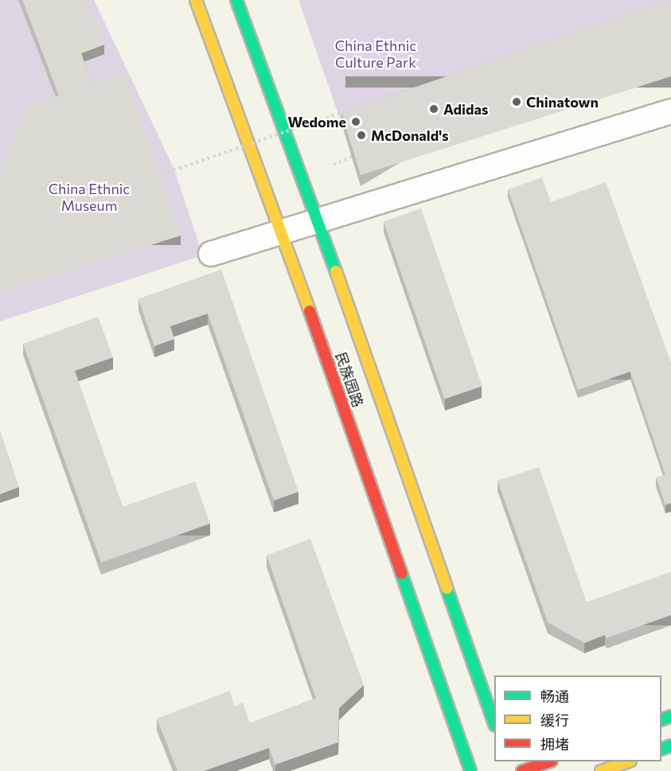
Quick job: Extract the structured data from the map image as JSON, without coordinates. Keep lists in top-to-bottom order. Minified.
{"streets":{"main road":["民族园路"]},"parks":["China Ethnic Culture Park","China Ethnic Museum"],"places":["Chinatown","Adidas","Wedome","McDonald's"],"legend":["畅通","缓行","拥堵"]}
